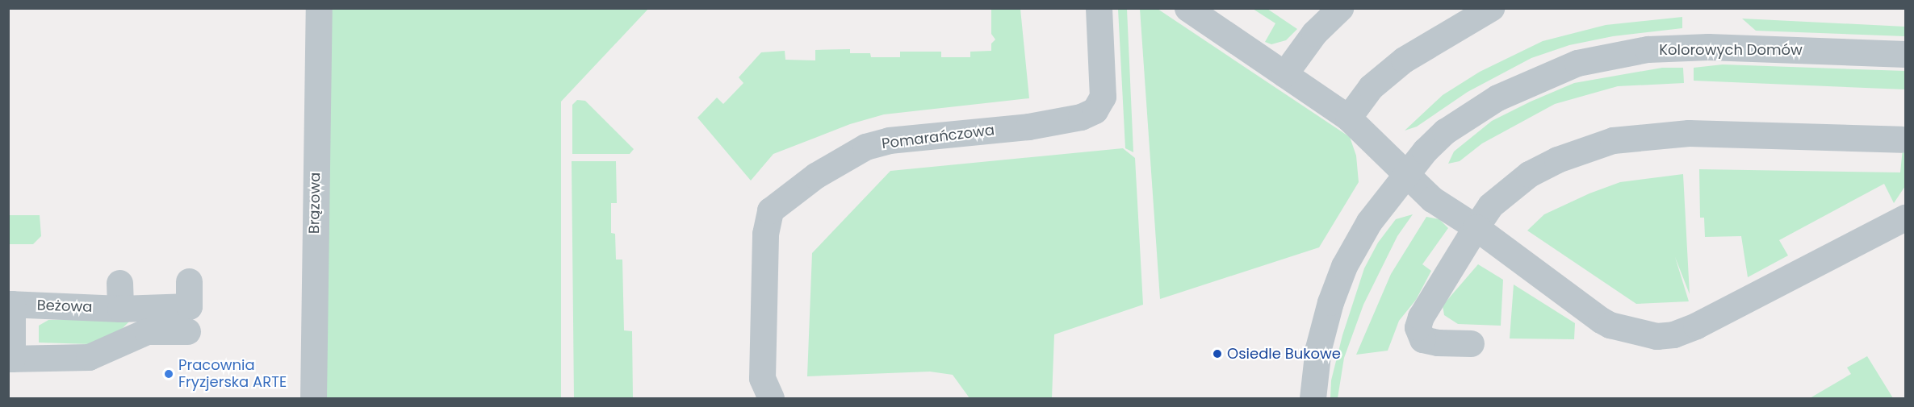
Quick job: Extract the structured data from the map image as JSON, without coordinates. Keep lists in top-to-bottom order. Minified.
{"streets":{"street":["Kolorowych Domów","Pomarańczowa","Brązowa","Beżowa"]},"places":["Osiedle Bukowe","Pracownia Fryzjerska ARTE"]}
